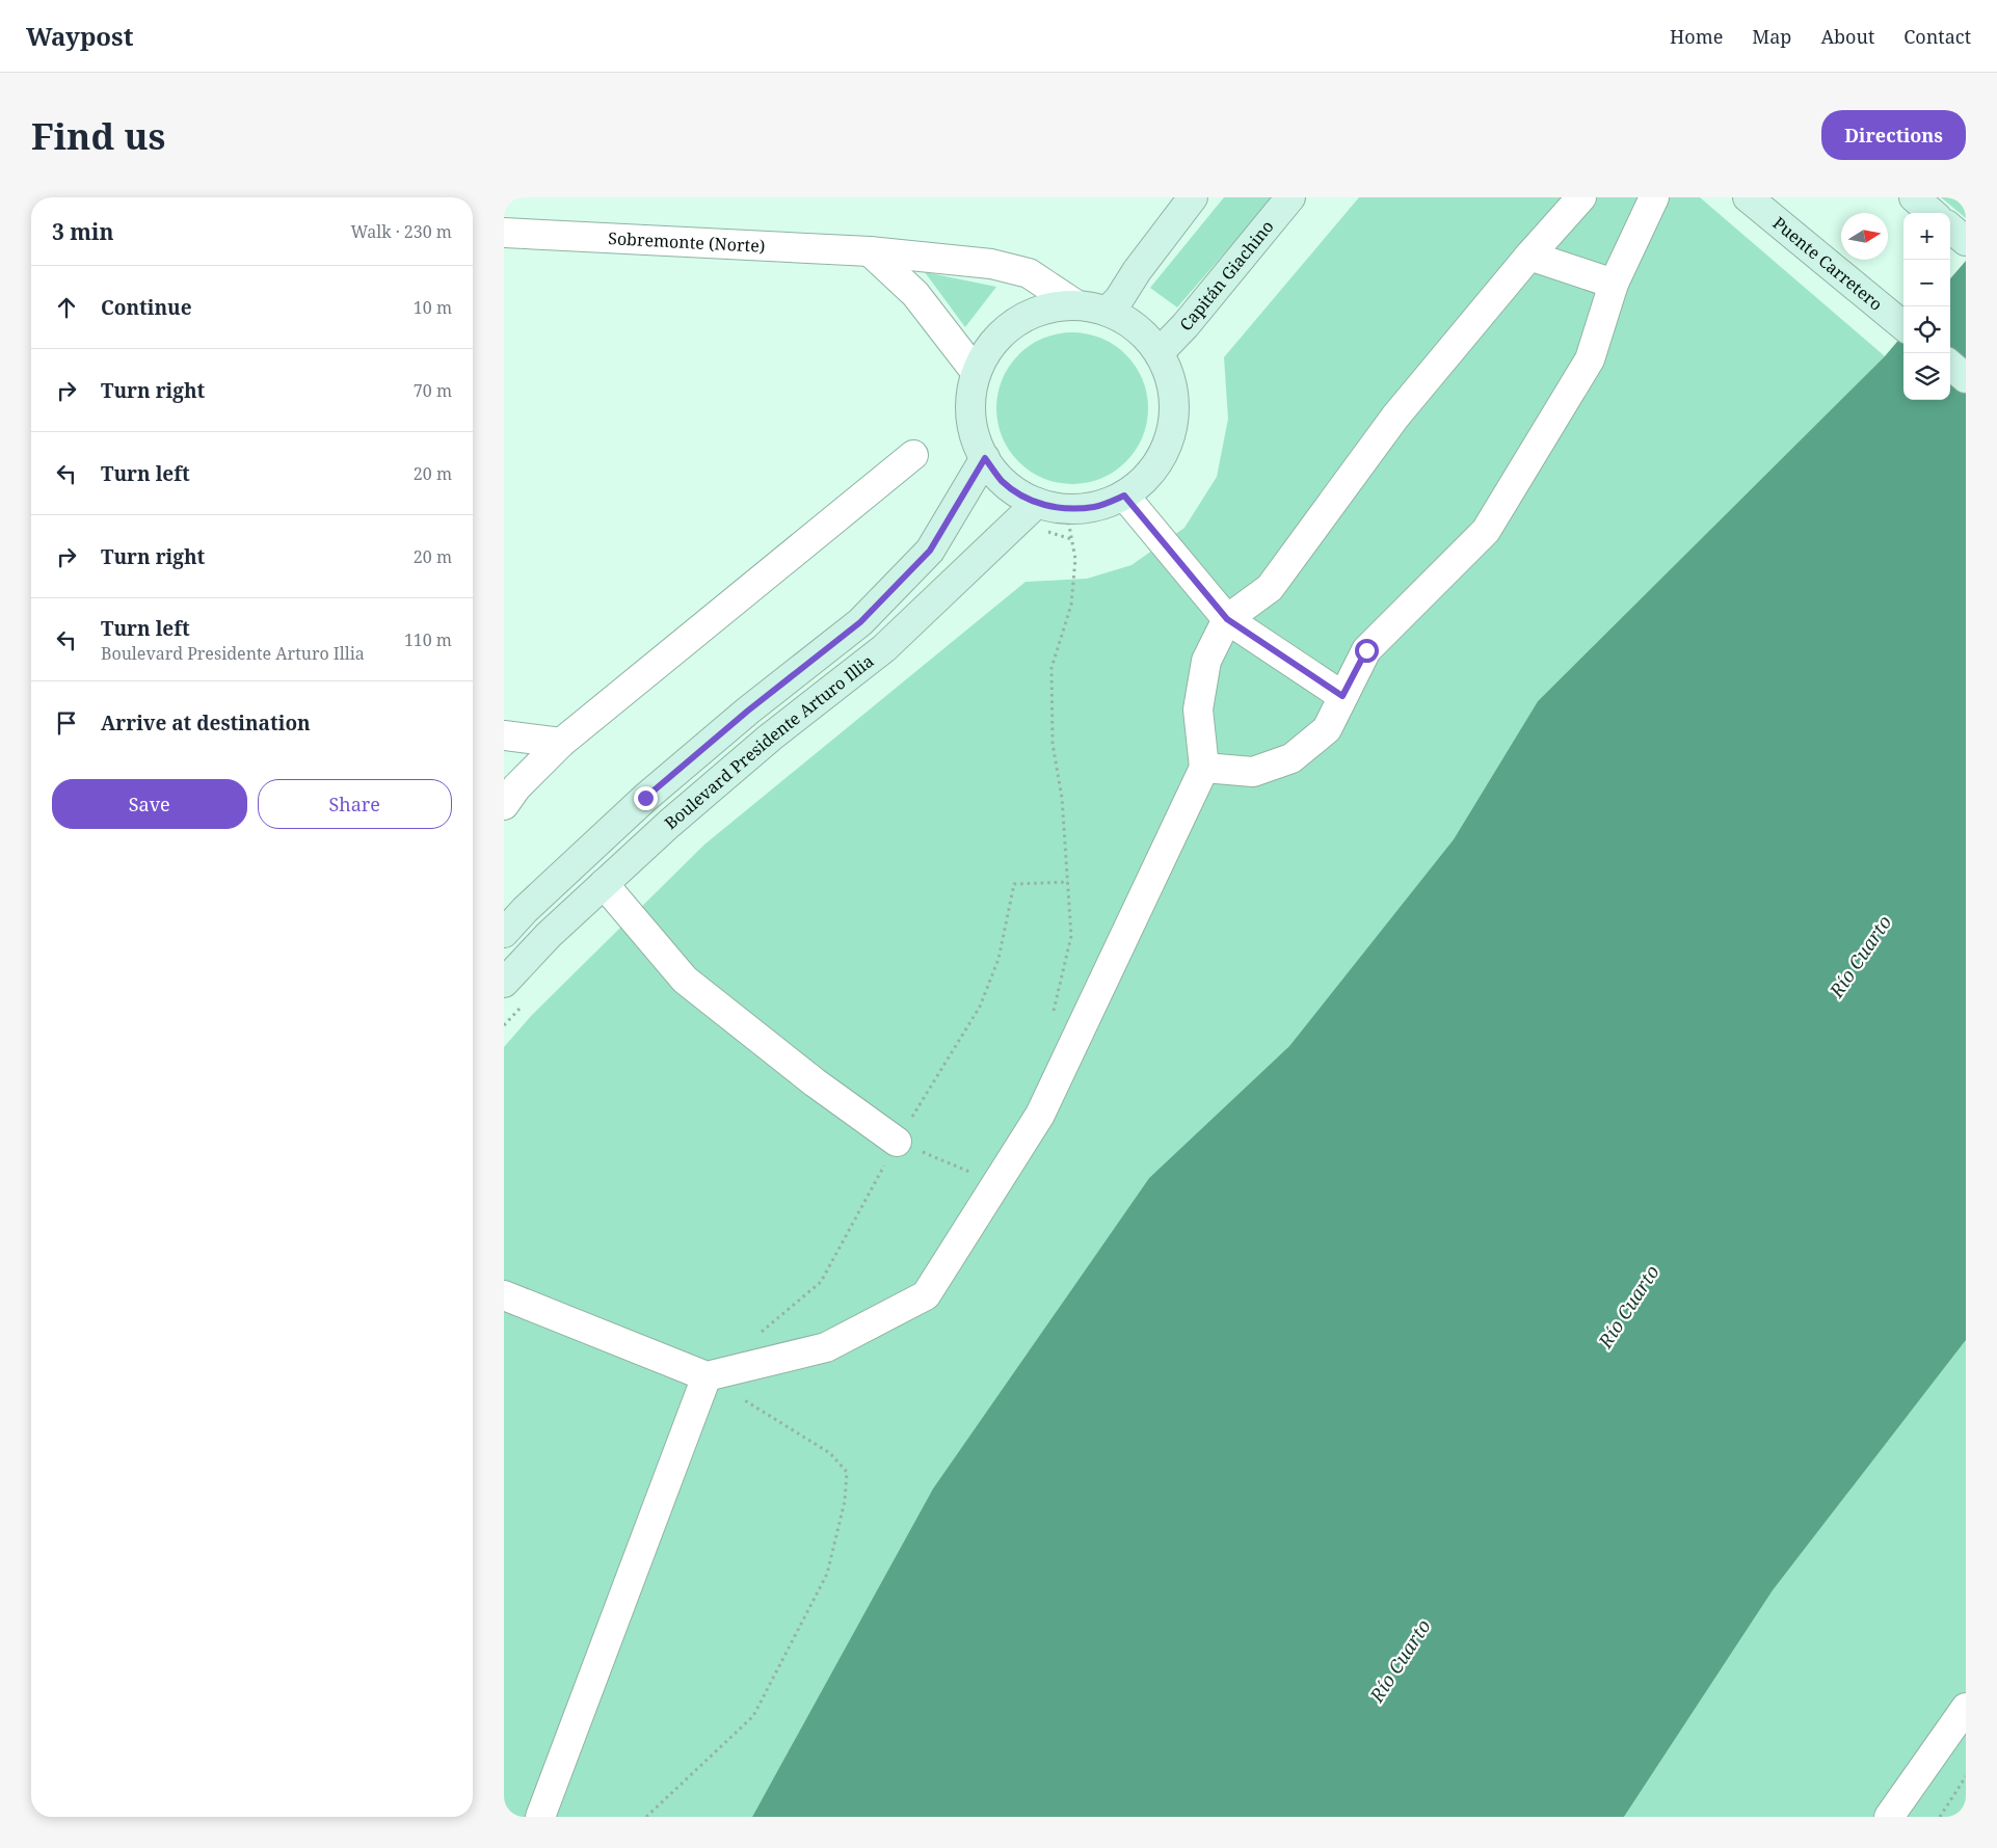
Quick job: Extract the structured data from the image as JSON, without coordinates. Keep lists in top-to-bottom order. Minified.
{"streets":{"main road":["Puente Carretero","Capitán Giachino","Boulevard Presidente Arturo Illia"],"street":["Sobremonte (Norte)"]},"water":["Río Cuarto"],"north":"right","page":{"header":"Waypost","nav":["Home","Map","About","Contact"],"buttons":["Directions",["Save","Share"]],"title":"Find us","heading":["3 min","Walk · 230 m"],"map_buttons":["+","−"],"list":[["Continue","10 m"],["Turn right","70 m"],["Turn left","20 m"],["Turn right","20 m"],["Turn left","Boulevard Presidente Arturo Illia","110 m"],"Arrive at destination"]}}
